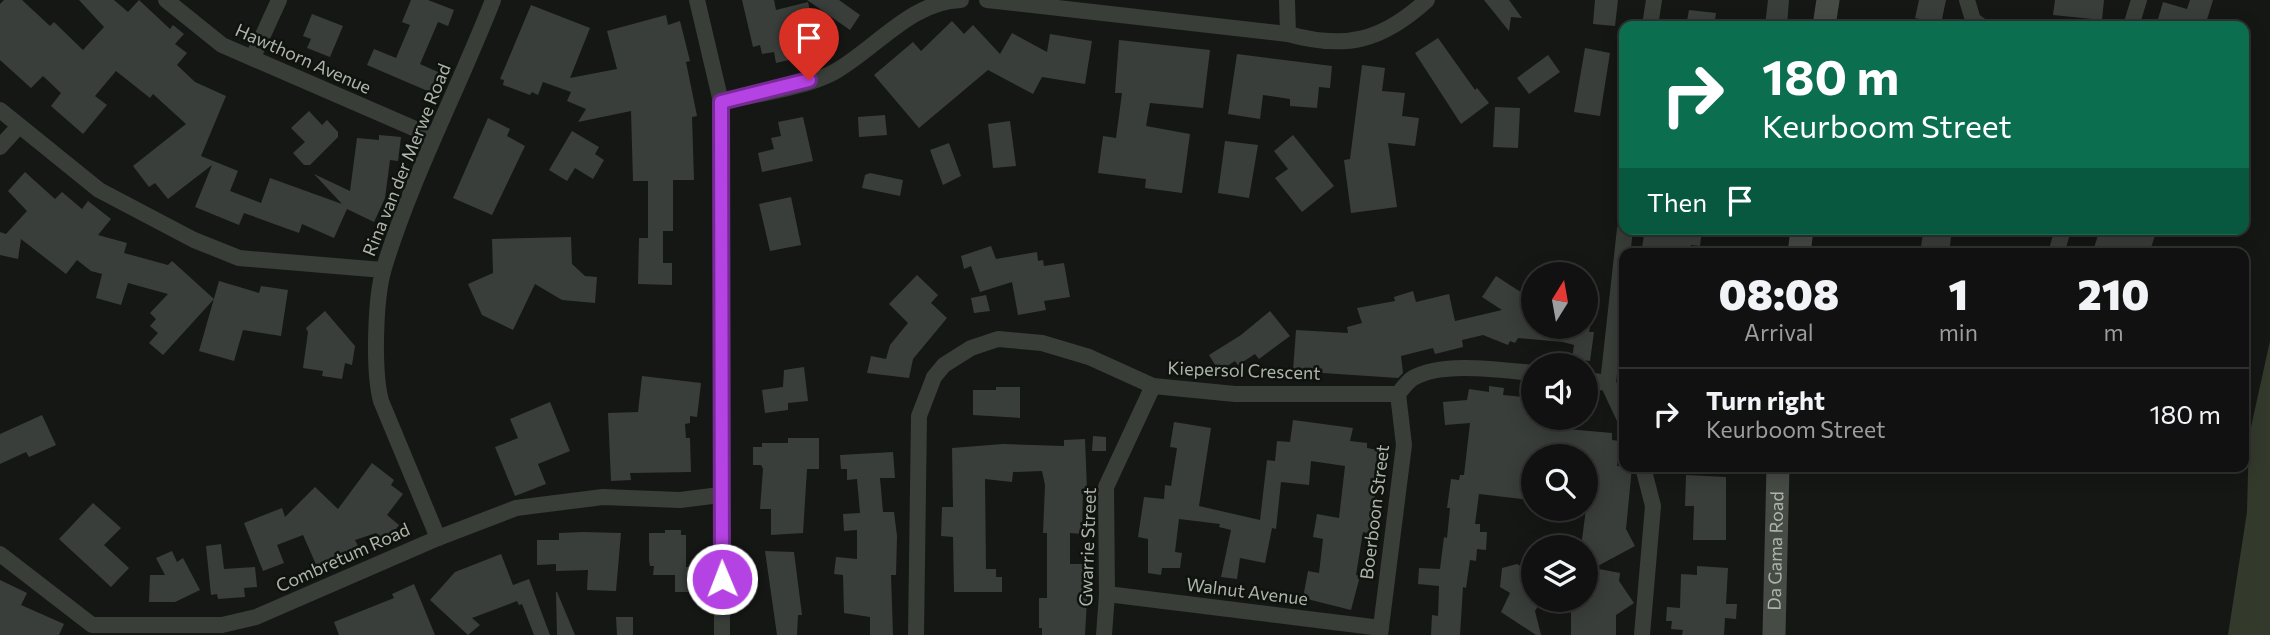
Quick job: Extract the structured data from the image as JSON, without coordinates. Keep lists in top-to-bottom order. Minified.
{"streets":{"street":["Hawthorn Avenue","Rina van der Merwe Road","Kiepersol Crescent","Boerboon Street","Gwarrie Street","Da Gama Road","Combretum Road","Walnut Avenue"]},"crossings":[["Hawthorn Avenue","Rina van der Merwe Road"],["Rina van der Merwe Road","Combretum Road"],["Kiepersol Crescent","Boerboon Street"],["Kiepersol Crescent","Gwarrie Street"],["Boerboon Street","Walnut Avenue"],["Gwarrie Street","Walnut Avenue"]],"north":"top","page":{"turn":["180 m","Keurboom Street"],"then":"Then","eta":["08:08","Arrival","1","min","210","m"],"list":[{"name":"Turn right","note":"Keurboom Street","value":"180 m"}]}}
